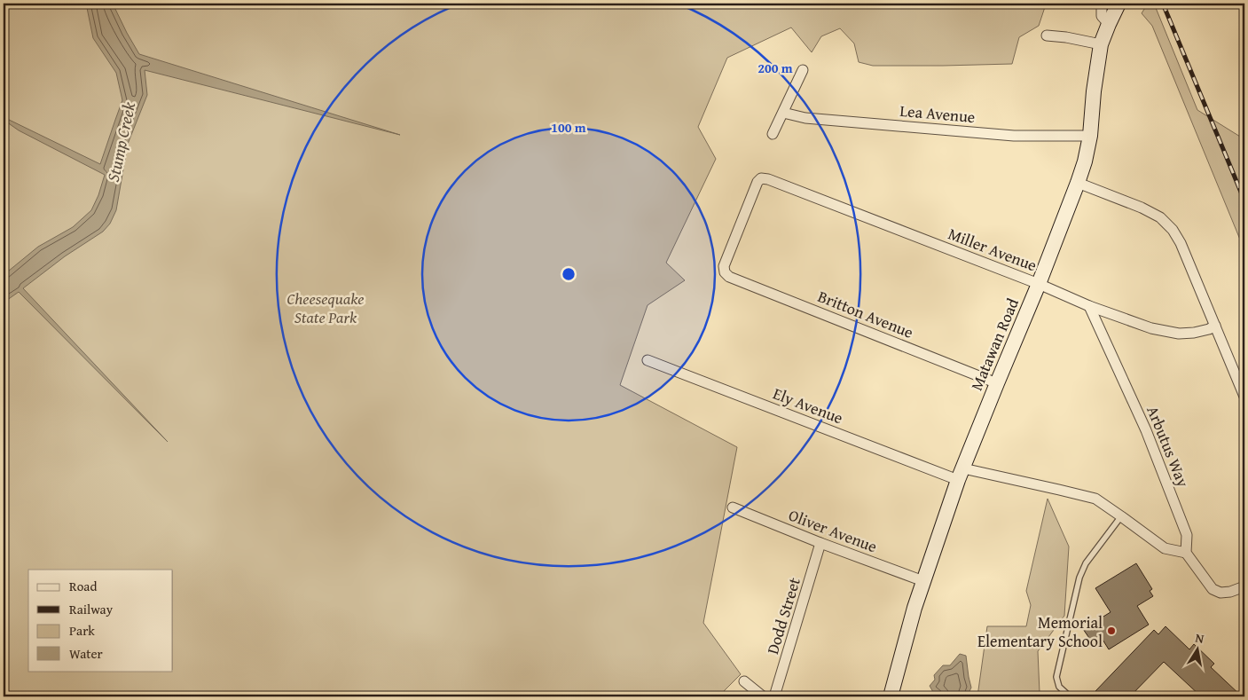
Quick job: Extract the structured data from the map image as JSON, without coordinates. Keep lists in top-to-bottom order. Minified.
{"streets":{"main road":["Matawan Road"],"street":["Lea Avenue","Miller Avenue","Britton Avenue","Ely Avenue","Arbutus Way","Oliver Avenue","Dodd Street"]},"crossings":[["Lea Avenue","Matawan Road"],["Miller Avenue","Britton Avenue"],["Miller Avenue","Matawan Road"],["Miller Avenue","Arbutus Way"],["Britton Avenue","Matawan Road"],["Matawan Road","Ely Avenue"],["Matawan Road","Oliver Avenue"],["Ely Avenue","Arbutus Way"],["Oliver Avenue","Dodd Street"]],"water":["Stump Creek"],"parks":["Cheesequake State Park"],"places":["Memorial Elementary School"],"legend":["Road","Railway","Park","Water"],"north":"top","rings":["200 m","100 m"]}
